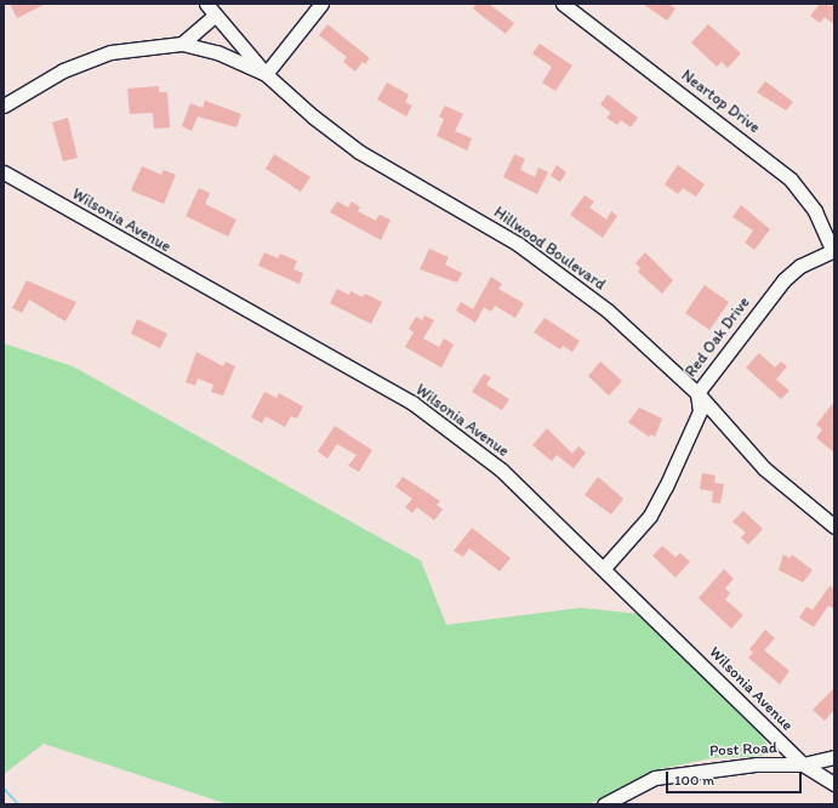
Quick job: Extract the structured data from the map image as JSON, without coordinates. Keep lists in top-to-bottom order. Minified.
{"streets":{"street":["Neartop Drive","Wilsonia Avenue","Hillwood Boulevard","Red Oak Drive","Post Road"]},"crossings":[["Neartop Drive","Red Oak Drive"],["Wilsonia Avenue","Red Oak Drive"],["Wilsonia Avenue","Post Road"],["Hillwood Boulevard","Red Oak Drive"]],"scale_bar":"100 m"}
